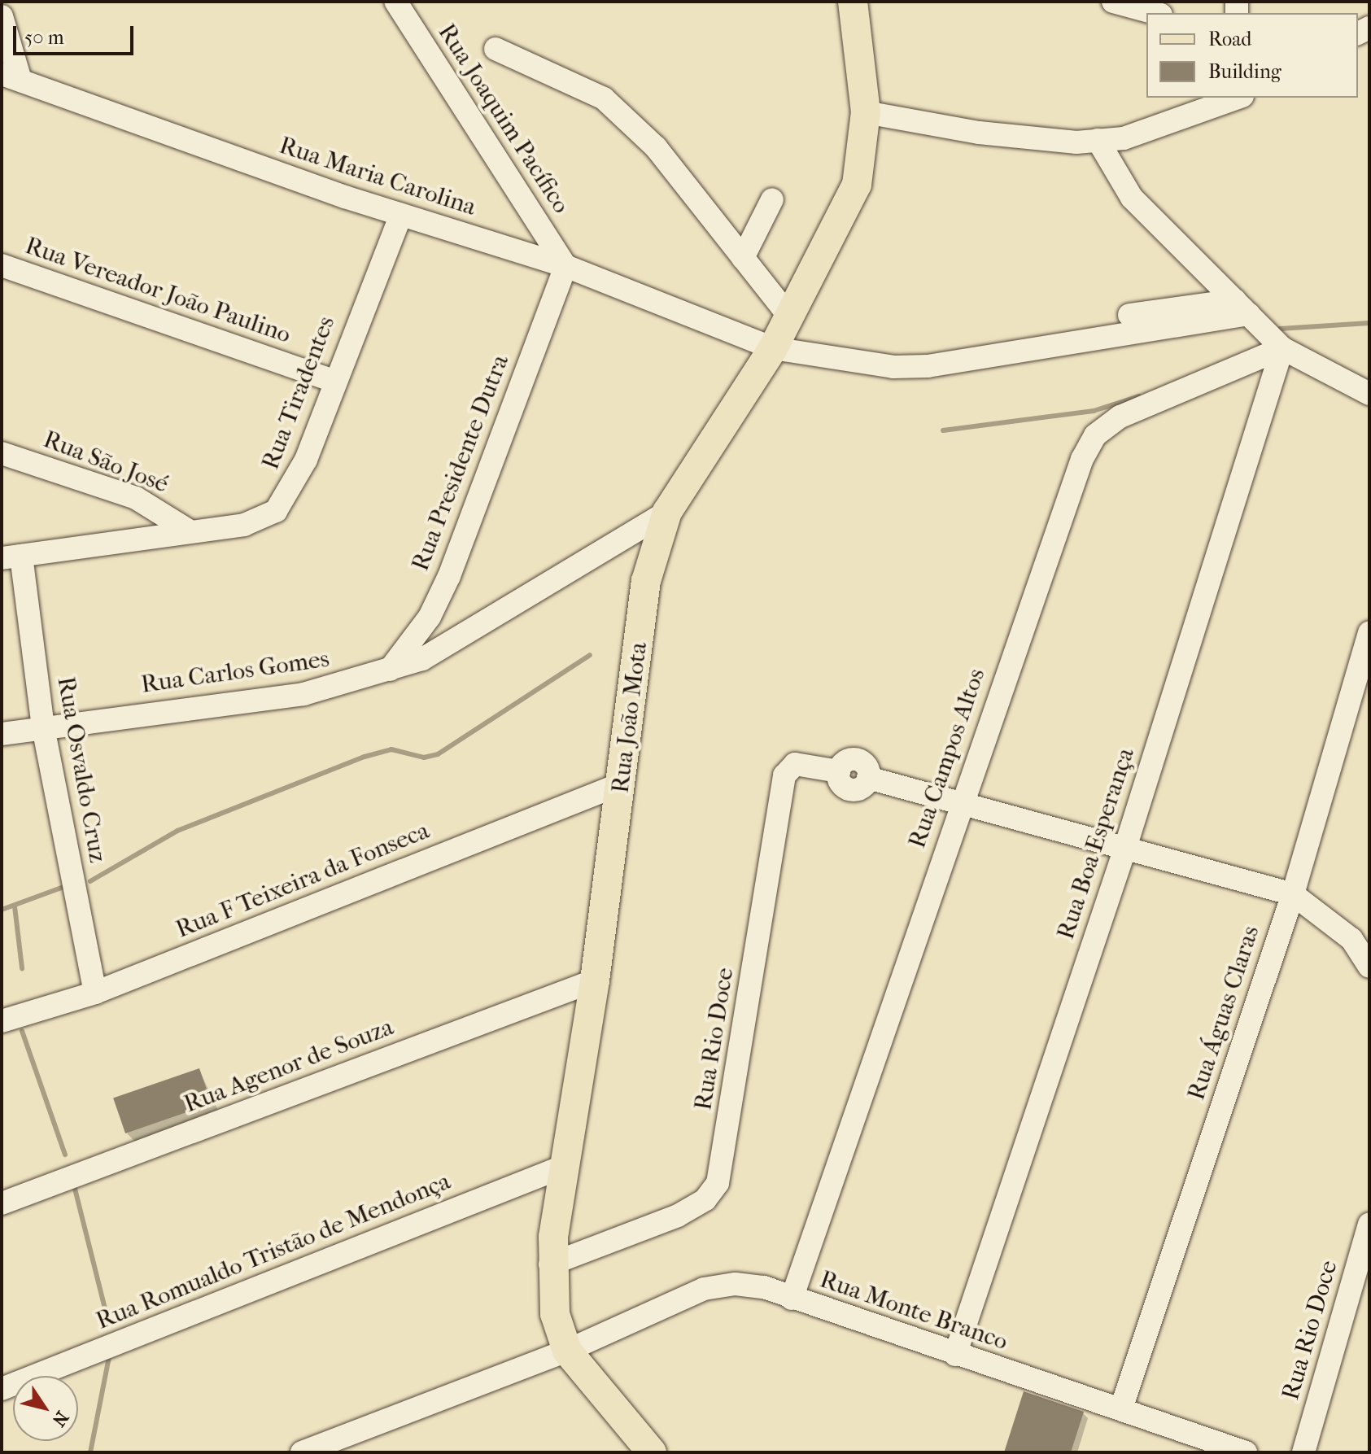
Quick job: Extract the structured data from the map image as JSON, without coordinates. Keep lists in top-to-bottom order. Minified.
{"streets":{"main road":["Rua João Mota"],"street":["Rua Joaquim Pacífico","Rua Maria Carolina","Rua Vereador João Paulino","Rua Tiradentes","Rua São José","Rua Presidente Dutra","Rua Carlos Gomes","Rua Campos Altos","Rua Osvaldo Cruz","Rua Boa Esperança","Rua F Teixeira da Fonseca","Rua Águas Claras","Rua Rio Doce","Rua Agenor de Souza","Rua Romualdo Tristão de Mendonça","Rua Monte Branco"]},"crossings":[["Rua Joaquim Pacífico","Rua Maria Carolina"],["Rua Joaquim Pacífico","Rua Presidente Dutra"],["Rua Maria Carolina","Rua Tiradentes"],["Rua Maria Carolina","Rua Presidente Dutra"],["Rua Maria Carolina","Rua João Mota"],["Rua Vereador João Paulino","Rua Tiradentes"],["Rua Tiradentes","Rua São José"],["Rua Tiradentes","Rua Osvaldo Cruz"],["Rua Presidente Dutra","Rua Carlos Gomes"],["Rua Carlos Gomes","Rua João Mota"],["Rua Carlos Gomes","Rua Osvaldo Cruz"],["Rua João Mota","Rua F Teixeira da Fonseca"],["Rua João Mota","Rua Rio Doce"],["Rua João Mota","Rua Agenor de Souza"],["Rua João Mota","Rua Romualdo Tristão de Mendonça"],["Rua João Mota","Rua Monte Branco"],["Rua Campos Altos","Rua Boa Esperança"],["Rua Campos Altos","Rua Rio Doce"],["Rua Campos Altos","Rua Monte Branco"],["Rua Osvaldo Cruz","Rua F Teixeira da Fonseca"],["Rua Boa Esperança","Rua Monte Branco"],["Rua Águas Claras","Rua Monte Branco"]],"legend":["Road","Building"],"scale_bar":"50 m","north":"bottom right"}
